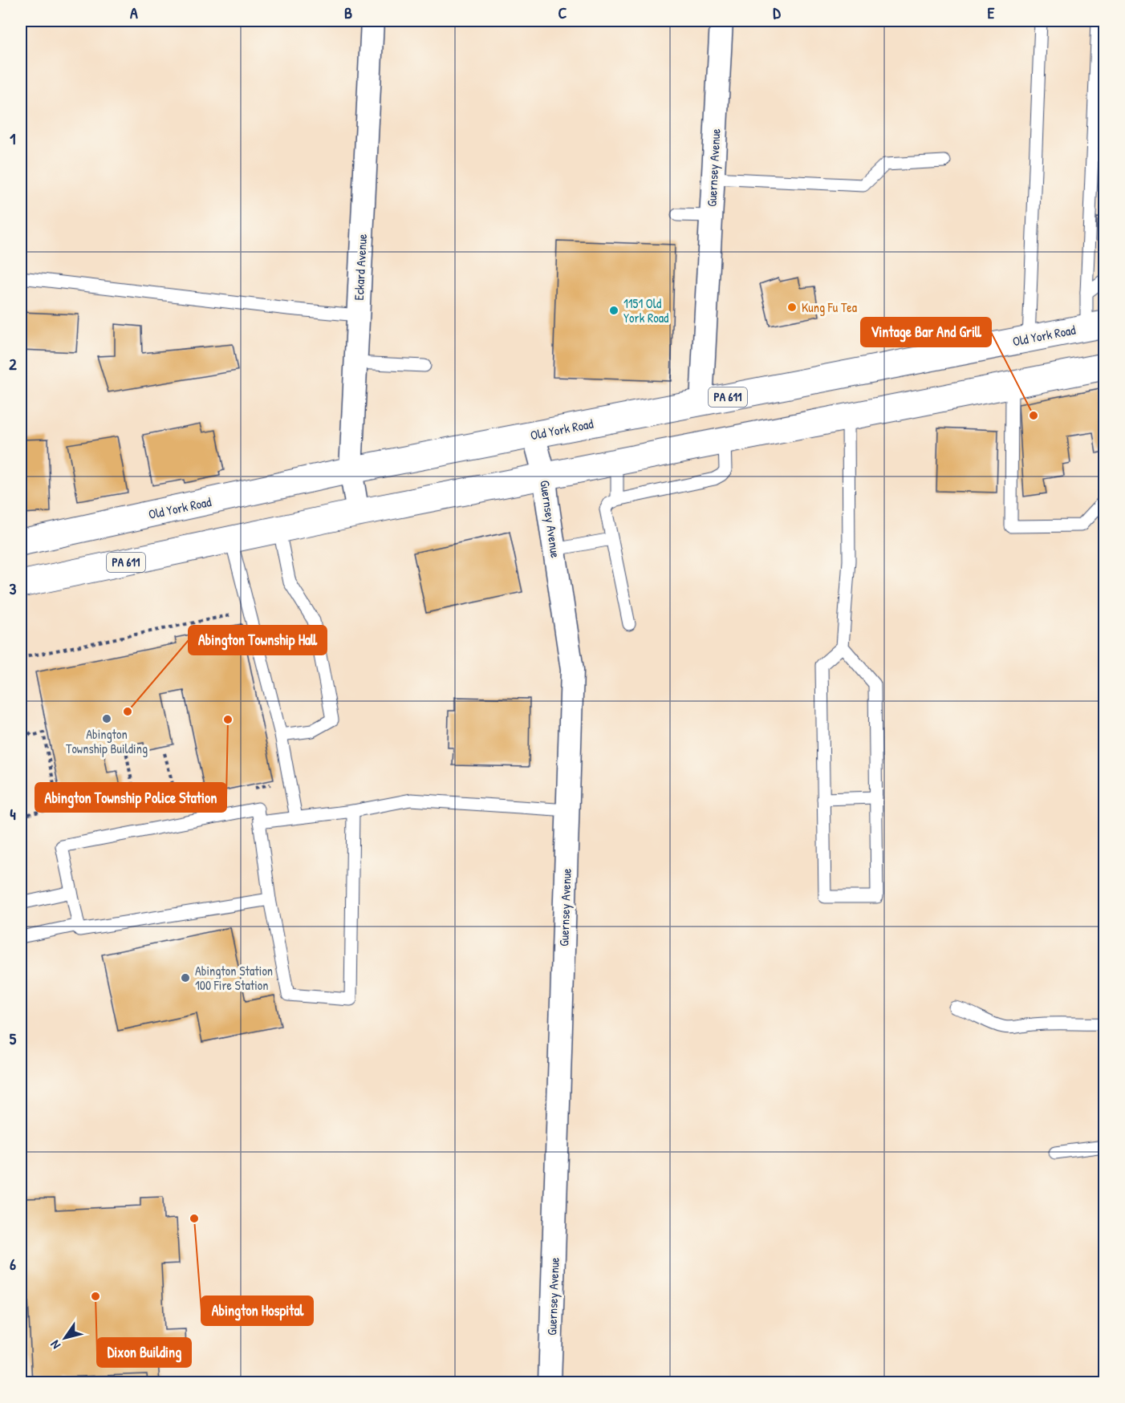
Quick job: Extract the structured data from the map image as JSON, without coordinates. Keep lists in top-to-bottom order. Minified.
{"streets":{"highway":["Old York Road","PA 611"],"street":["Guernsey Avenue","Eckard Avenue"]},"crossings":[["Guernsey Avenue","Old York Road"],["Guernsey Avenue","PA 611"],["Eckard Avenue","Old York Road"],["Eckard Avenue","PA 611"]],"places":["Kung Fu Tea","1151 Old York Road","Vintage Bar And Grill","Abington Township Hall","Abington Township Building","Abington Township Police Station","Abington Station 100 Fire Station","Abington Hospital","Dixon Building"],"north":"bottom left","grid":{"columns":["A","B","C","D","E"],"rows":["1","2","3","4","5","6"]}}
